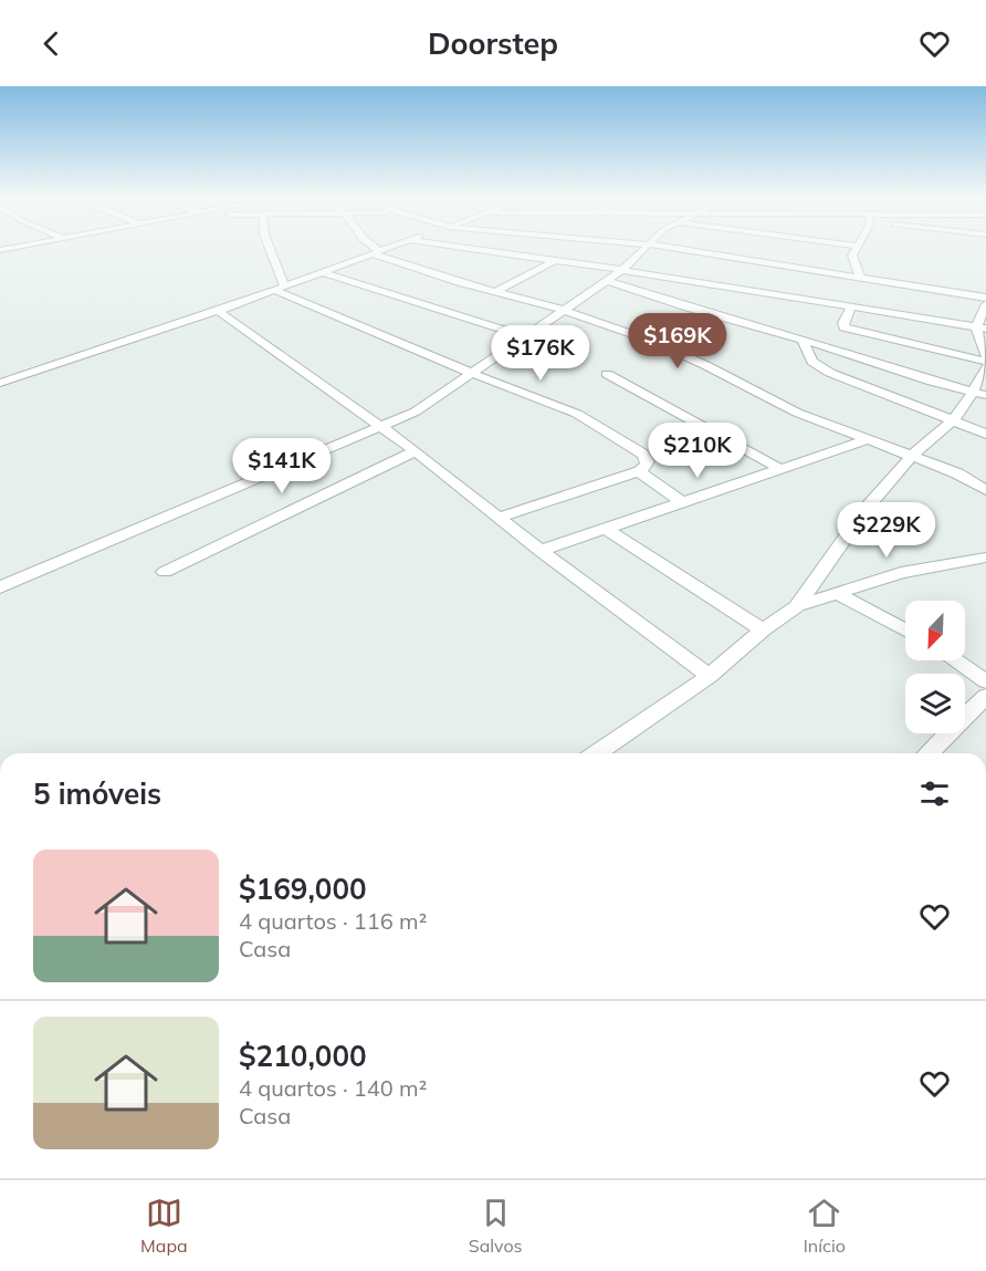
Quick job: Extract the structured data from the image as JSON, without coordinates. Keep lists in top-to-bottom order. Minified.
{"north":"bottom left","page":{"header":"Doorstep","price":["$169K","$176K","$210K","$141K","$229K"],"heading":"5 imóveis","list":[{"name":"$169,000","note":"4 quartos · 116 m² · Casa"},{"name":"$210,000","note":"4 quartos · 140 m² · Casa"}],"tabs":["Mapa","Salvos","Início"]}}
